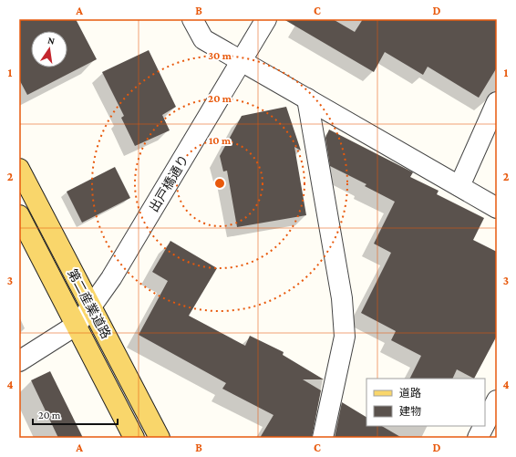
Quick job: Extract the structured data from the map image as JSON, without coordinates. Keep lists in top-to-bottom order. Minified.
{"streets":{"main road":["第二産業道路"],"street":["出戸橋通り"]},"crossings":[["出戸橋通り","第二産業道路"]],"legend":["道路","建物"],"scale_bar":"20 m","north":"top","grid":{"columns":["A","B","C","D"],"rows":["1","2","3","4"]},"rings":["30 m","20 m","10 m"]}
